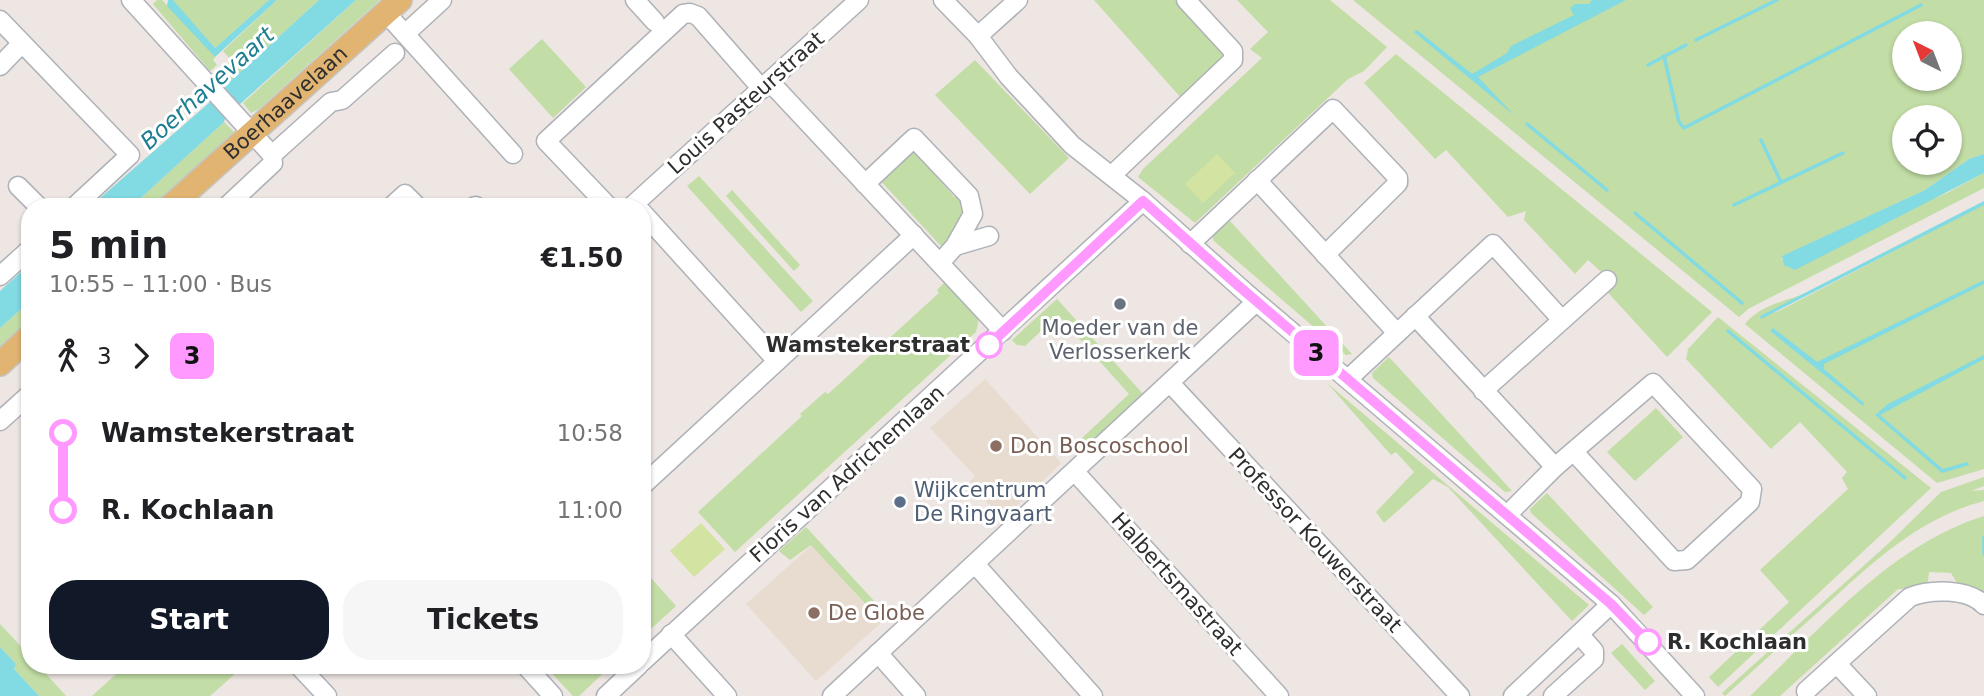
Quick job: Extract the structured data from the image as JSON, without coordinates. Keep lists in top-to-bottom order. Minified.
{"streets":{"main road":["Boerhaavelaan"],"street":["Louis Pasteurstraat","Floris van Adrichemlaan","Professor Kouwerstraat","Halbertsmastraat"]},"water":["Boerhavevaart"],"places":["Moeder van de Verlosserkerk","Wamstekerstraat","Don Boscoschool","Wijkcentrum De Ringvaart","De Globe","R. Kochlaan"],"lines":["bus line 3"],"north":"top left","page":{"on_map":"3","heading":["5 min","10:55 – 11:00 · Bus","€1.50"],"legs":["3","3"],"list":[{"name":"Wamstekerstraat","value":"10:58"},{"name":"R. Kochlaan","value":"11:00"}],"buttons":["Start","Tickets"]}}
